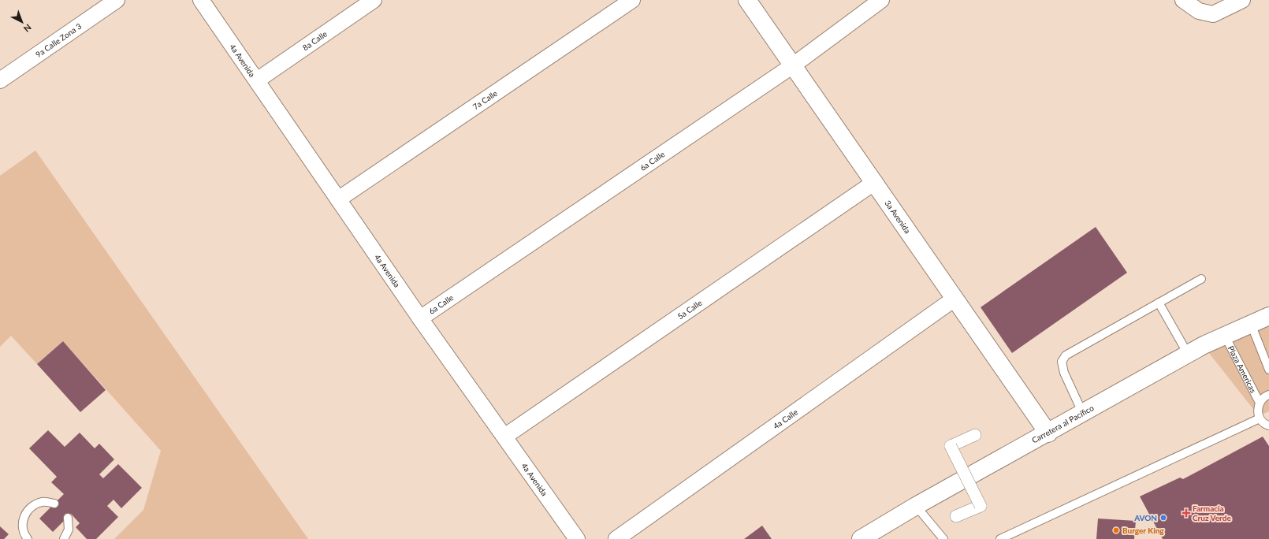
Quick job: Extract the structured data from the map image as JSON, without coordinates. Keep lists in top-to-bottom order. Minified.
{"streets":{"main road":["3a Avenida","Carretera al Pacífico"],"street":["9a Calle Zona 3","8a Calle","4a Avenida","7a Calle","6a Calle","5a Calle","4a Calle"],"lane":["Plaza Americas"]},"crossings":[["8a Calle","4a Avenida"],["4a Avenida","7a Calle"],["4a Avenida","6a Calle"],["4a Avenida","5a Calle"],["6a Calle","3a Avenida"],["3a Avenida","5a Calle"],["3a Avenida","4a Calle"],["3a Avenida","Carretera al Pacífico"],["Plaza Americas","Carretera al Pacífico"]],"places":{"health":["Farmacia Cruz Verde"],"other":["AVON","Burger King"]},"north":"bottom right"}
